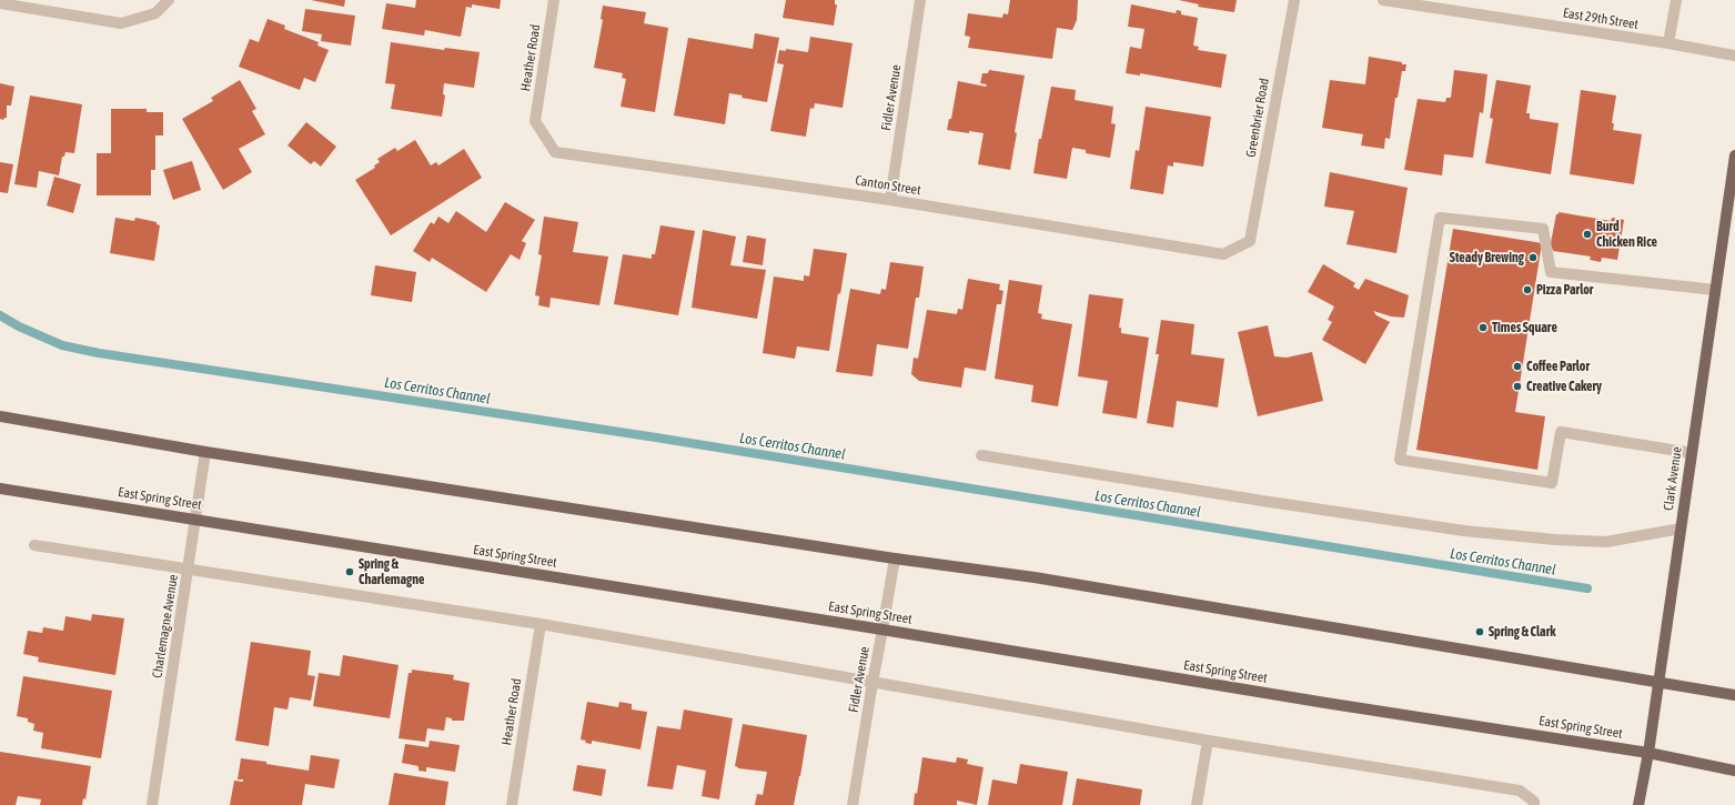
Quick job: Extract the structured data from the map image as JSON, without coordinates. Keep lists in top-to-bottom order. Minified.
{"streets":{"main road":["Clark Avenue","East Spring Street"],"street":["East 29th Street","Heather Road","Fidler Avenue","Greenbrier Road","Canton Street","Charlemagne Avenue"]},"crossings":[["Heather Road","Canton Street"],["Fidler Avenue","Canton Street"],["Fidler Avenue","East Spring Street"],["Greenbrier Road","Canton Street"],["Clark Avenue","East Spring Street"],["East Spring Street","Charlemagne Avenue"]],"water":["Los Cerritos Channel"],"places":["Burd Chicken Rice","Steady Brewing","Pizza Parlor","Times Square","Coffee Parlor","Creative Cakery","Spring & Charlemagne","Spring & Clark"]}
